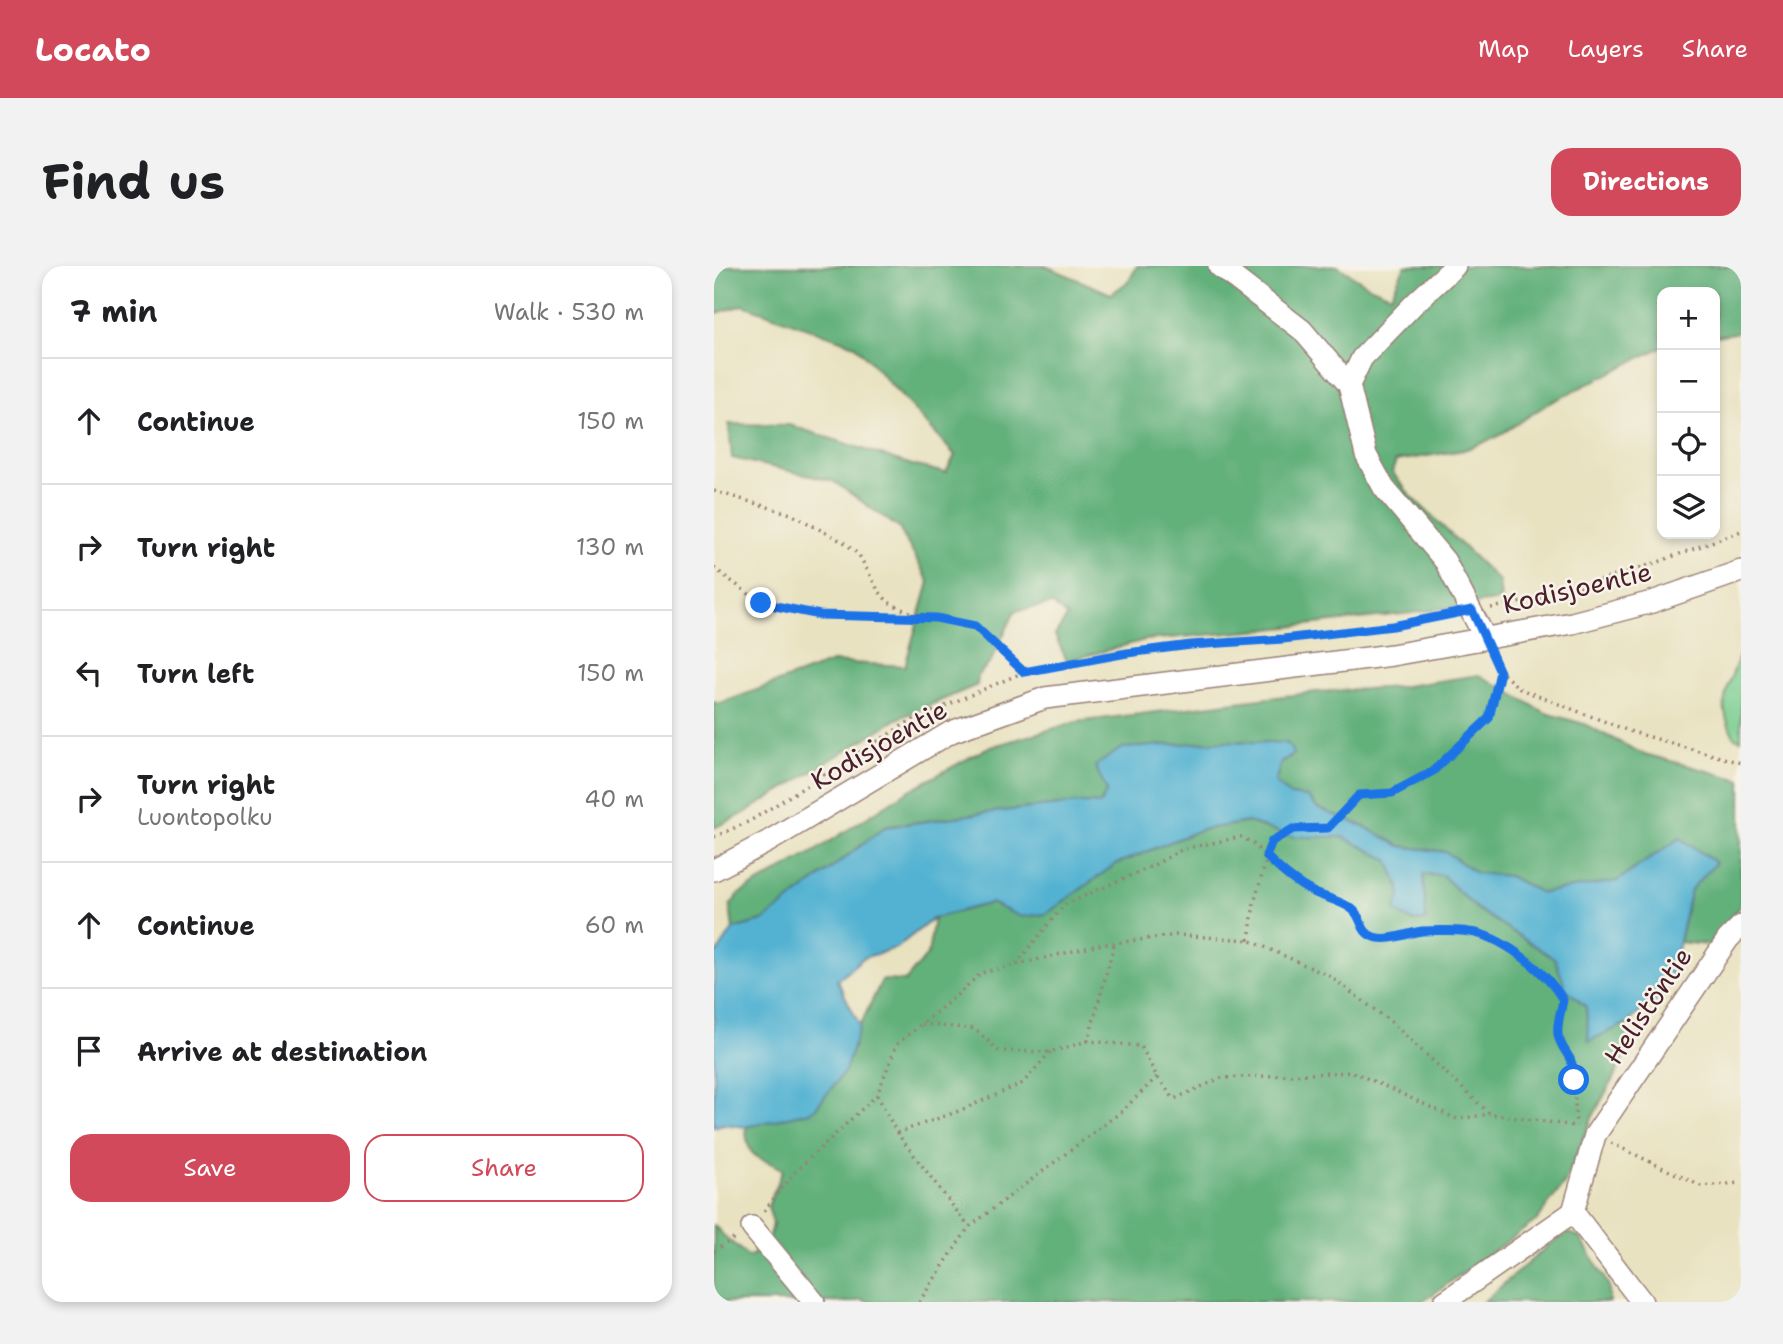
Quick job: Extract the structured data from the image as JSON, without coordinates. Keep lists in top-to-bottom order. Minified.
{"streets":{"street":["Kodisjoentie","Helistöntie"]},"page":{"header":"Locato","nav":["Map","Layers","Share"],"buttons":["Directions",["Save","Share"]],"title":"Find us","heading":["7 min","Walk · 530 m"],"map_buttons":["+","−"],"list":[["Continue","150 m"],["Turn right","130 m"],["Turn left","150 m"],["Turn right","Luontopolku","40 m"],["Continue","60 m"],"Arrive at destination"]}}
